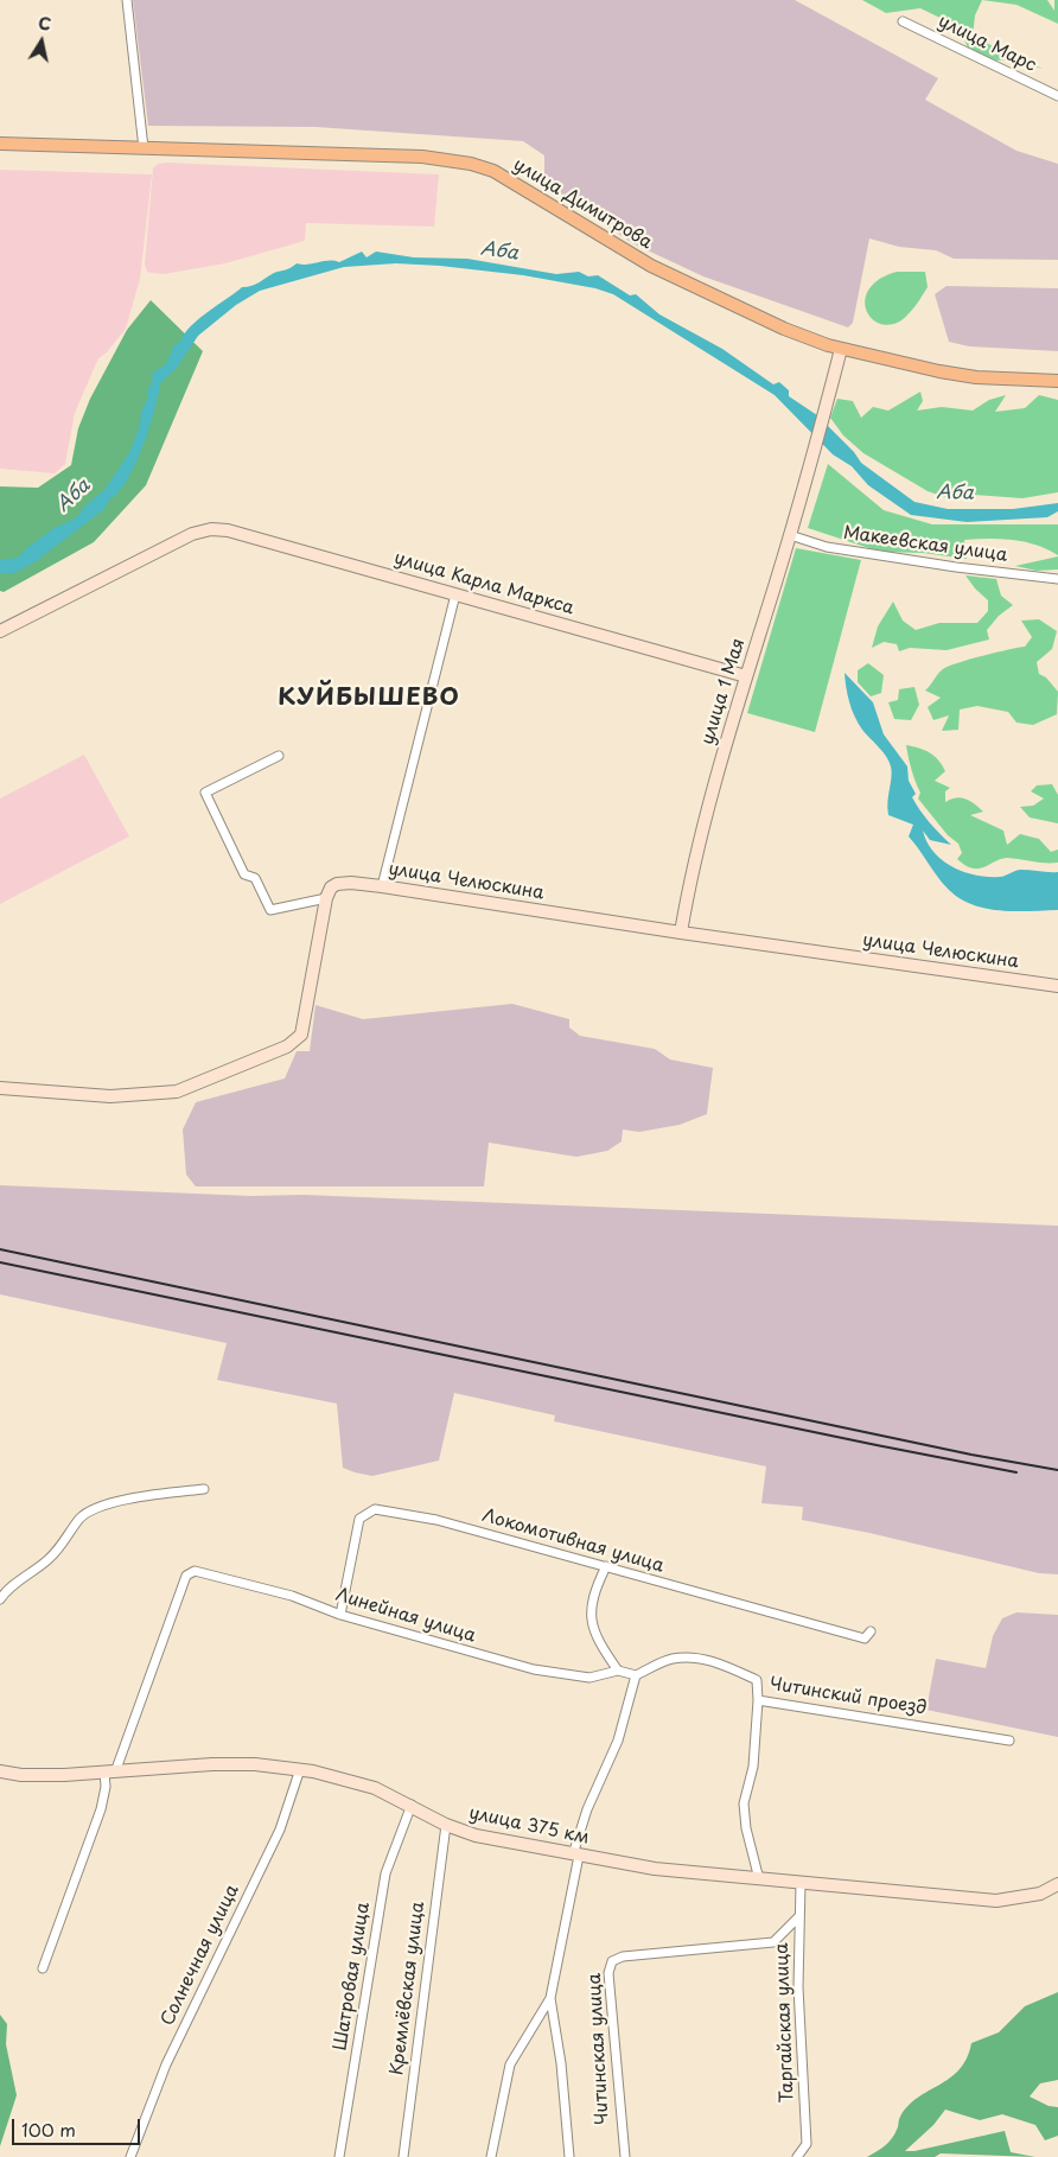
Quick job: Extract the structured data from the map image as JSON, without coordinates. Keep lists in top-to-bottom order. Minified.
{"streets":{"main road":["улица Димитрова"],"street":["улица Марс","Макеевская улица","улица Карла Маркса","улица 1 Мая","улица Челюскина","Локомотивная улица","Линейная улица","Читинский проезд","улица 375 км","Солнечная улица","Шатровая улица","Кремлёвская улица","Таргайская улица","Читинская улица"]},"crossings":[["улица Димитрова","улица 1 Мая"],["Макеевская улица","улица 1 Мая"],["улица Карла Маркса","улица 1 Мая"],["улица 1 Мая","улица Челюскина"],["Локомотивная улица","Линейная улица"],["Линейная улица","Читинский проезд"],["Линейная улица","улица 375 км"],["улица 375 км","Солнечная улица"],["улица 375 км","Шатровая улица"],["улица 375 км","Кремлёвская улица"],["улица 375 км","Таргайская улица"],["Таргайская улица","Читинская улица"]],"districts":["КУЙБЫШЕВО"],"water":["Аба"],"scale_bar":"100 m","north":"top"}
